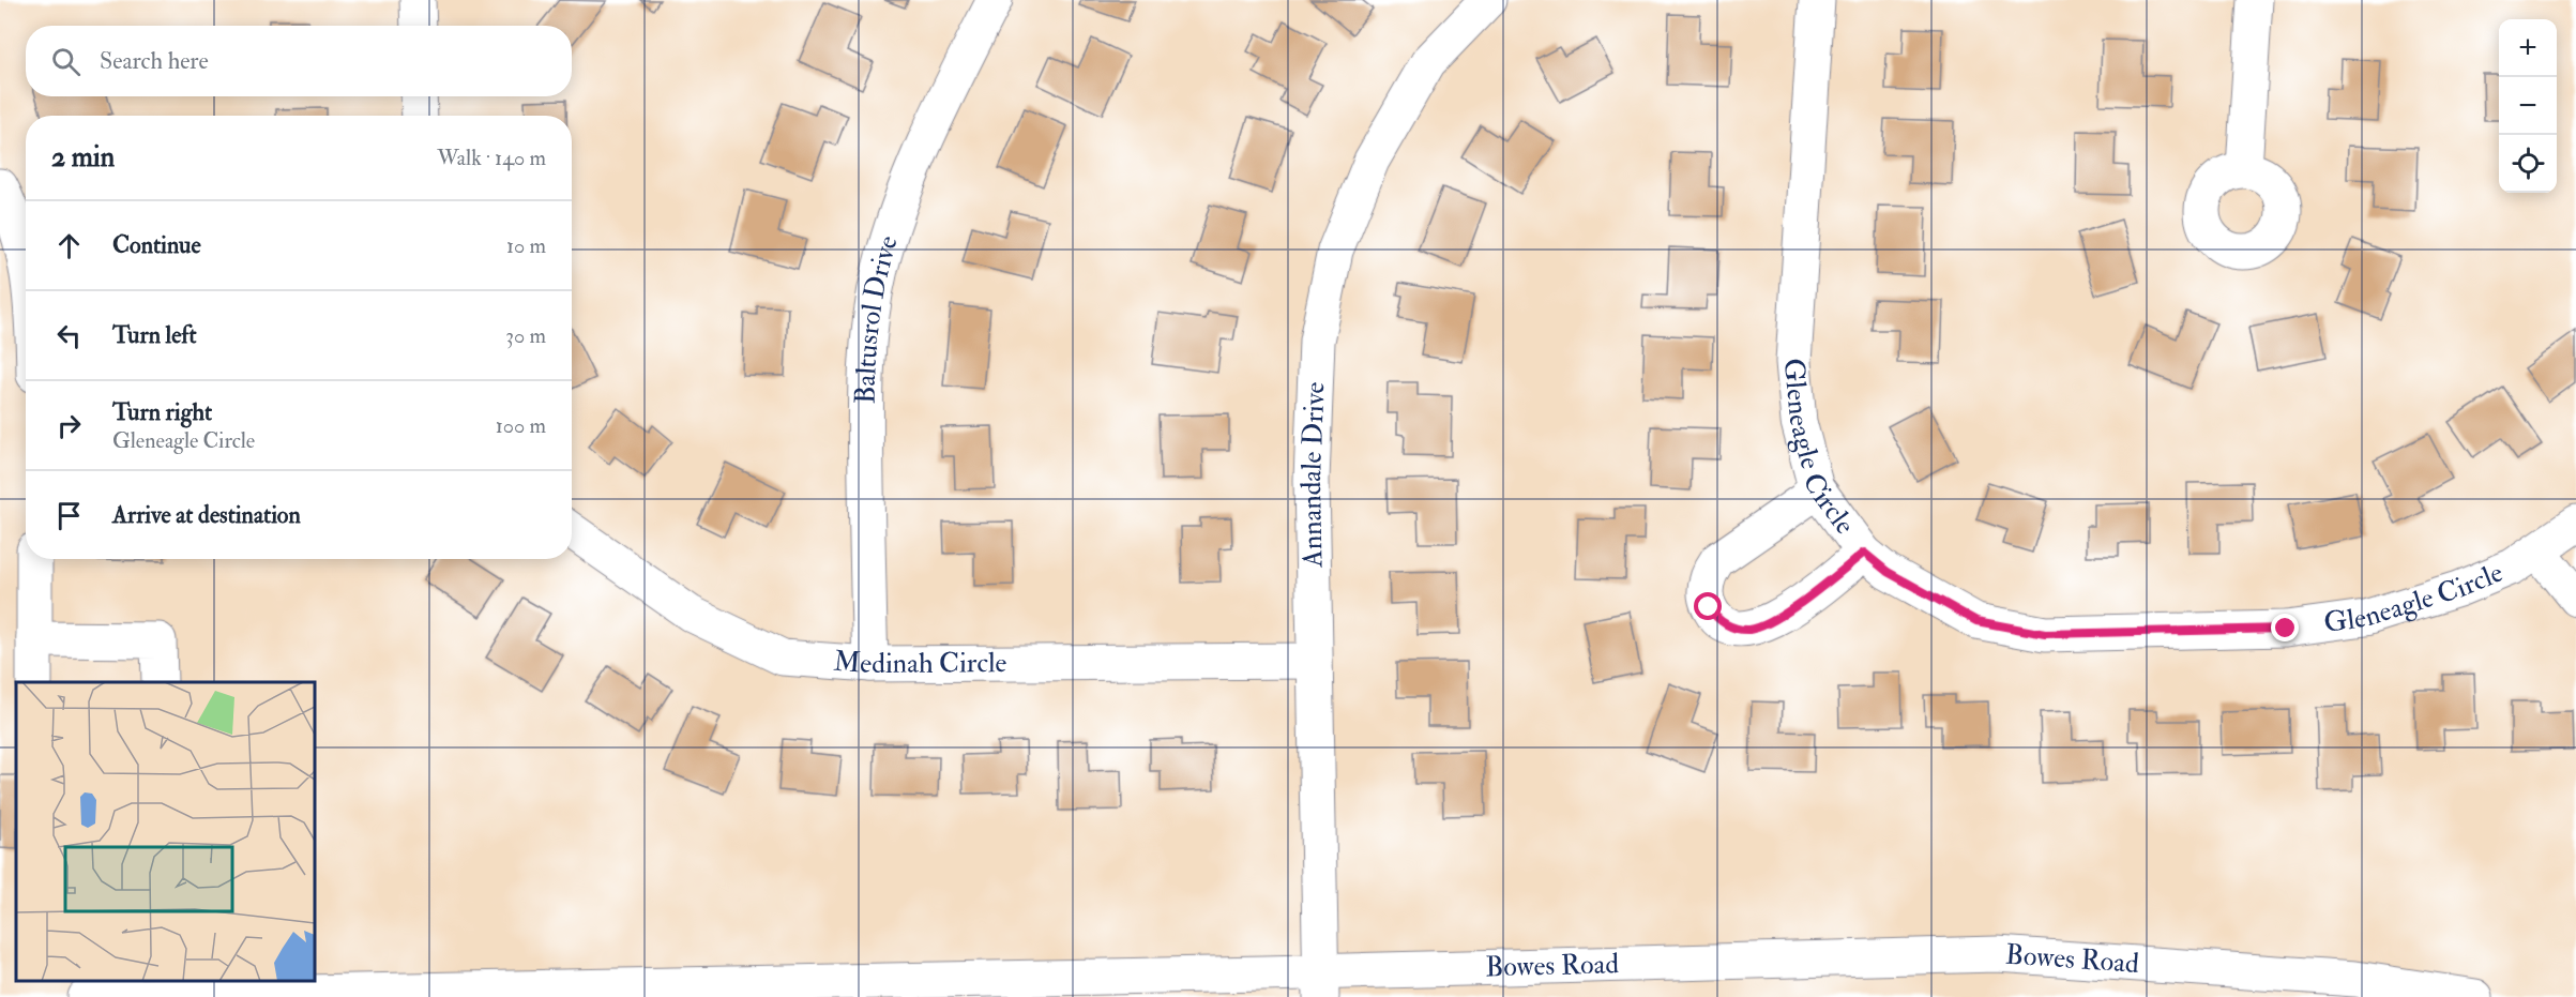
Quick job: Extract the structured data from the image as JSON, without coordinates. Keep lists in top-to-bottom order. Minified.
{"streets":{"street":["Baltusrol Drive","Gleneagle Circle","Annandale Drive","Medinah Circle","Bowes Road"]},"crossings":[["Baltusrol Drive","Medinah Circle"],["Annandale Drive","Medinah Circle"],["Annandale Drive","Bowes Road"]],"page":{"map_buttons":["+","−"],"search":"Search here","heading":["2 min","Walk · 140 m"],"list":[["Continue","10 m"],["Turn left","30 m"],["Turn right","Gleneagle Circle","100 m"],"Arrive at destination"]}}
